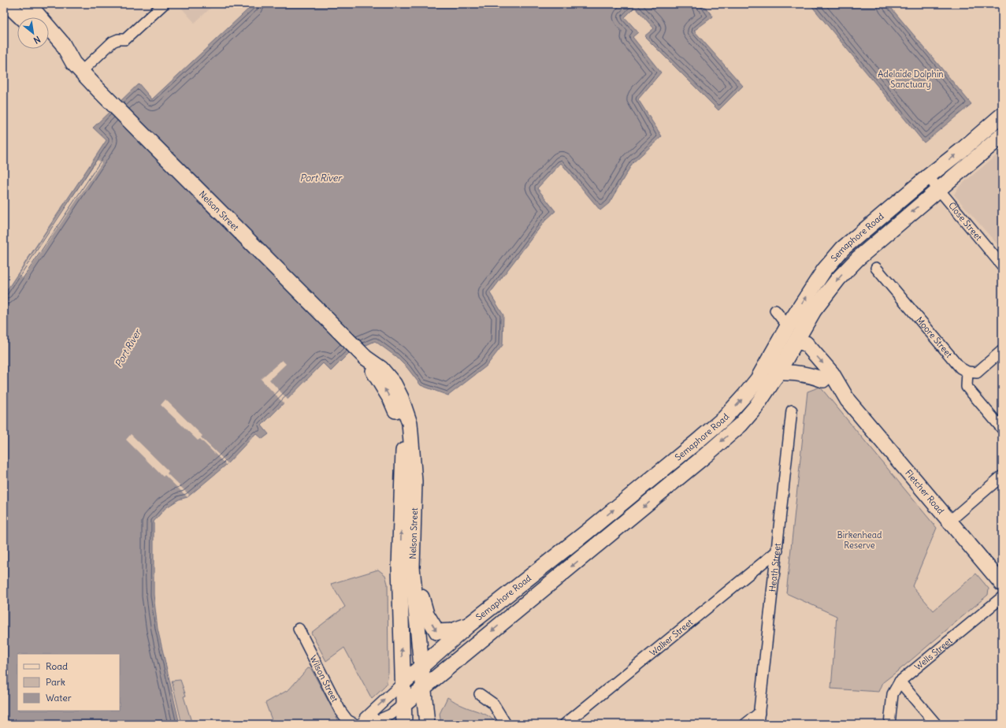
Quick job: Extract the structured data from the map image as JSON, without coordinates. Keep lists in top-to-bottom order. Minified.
{"streets":{"main road":["Nelson Street","Semaphore Road","Fletcher Road"],"street":["Close Street","Moore Street","Heath Street","Walker Street","Wells Street","Wilson Street"]},"crossings":[["Nelson Street","Semaphore Road"],["Close Street","Semaphore Road"],["Semaphore Road","Fletcher Road"],["Heath Street","Walker Street"]],"water":["Port River"],"parks":["Adelaide Dolphin Sanctuary","Birkenhead Reserve"],"legend":["Road","Park","Water"],"north":"bottom right"}
